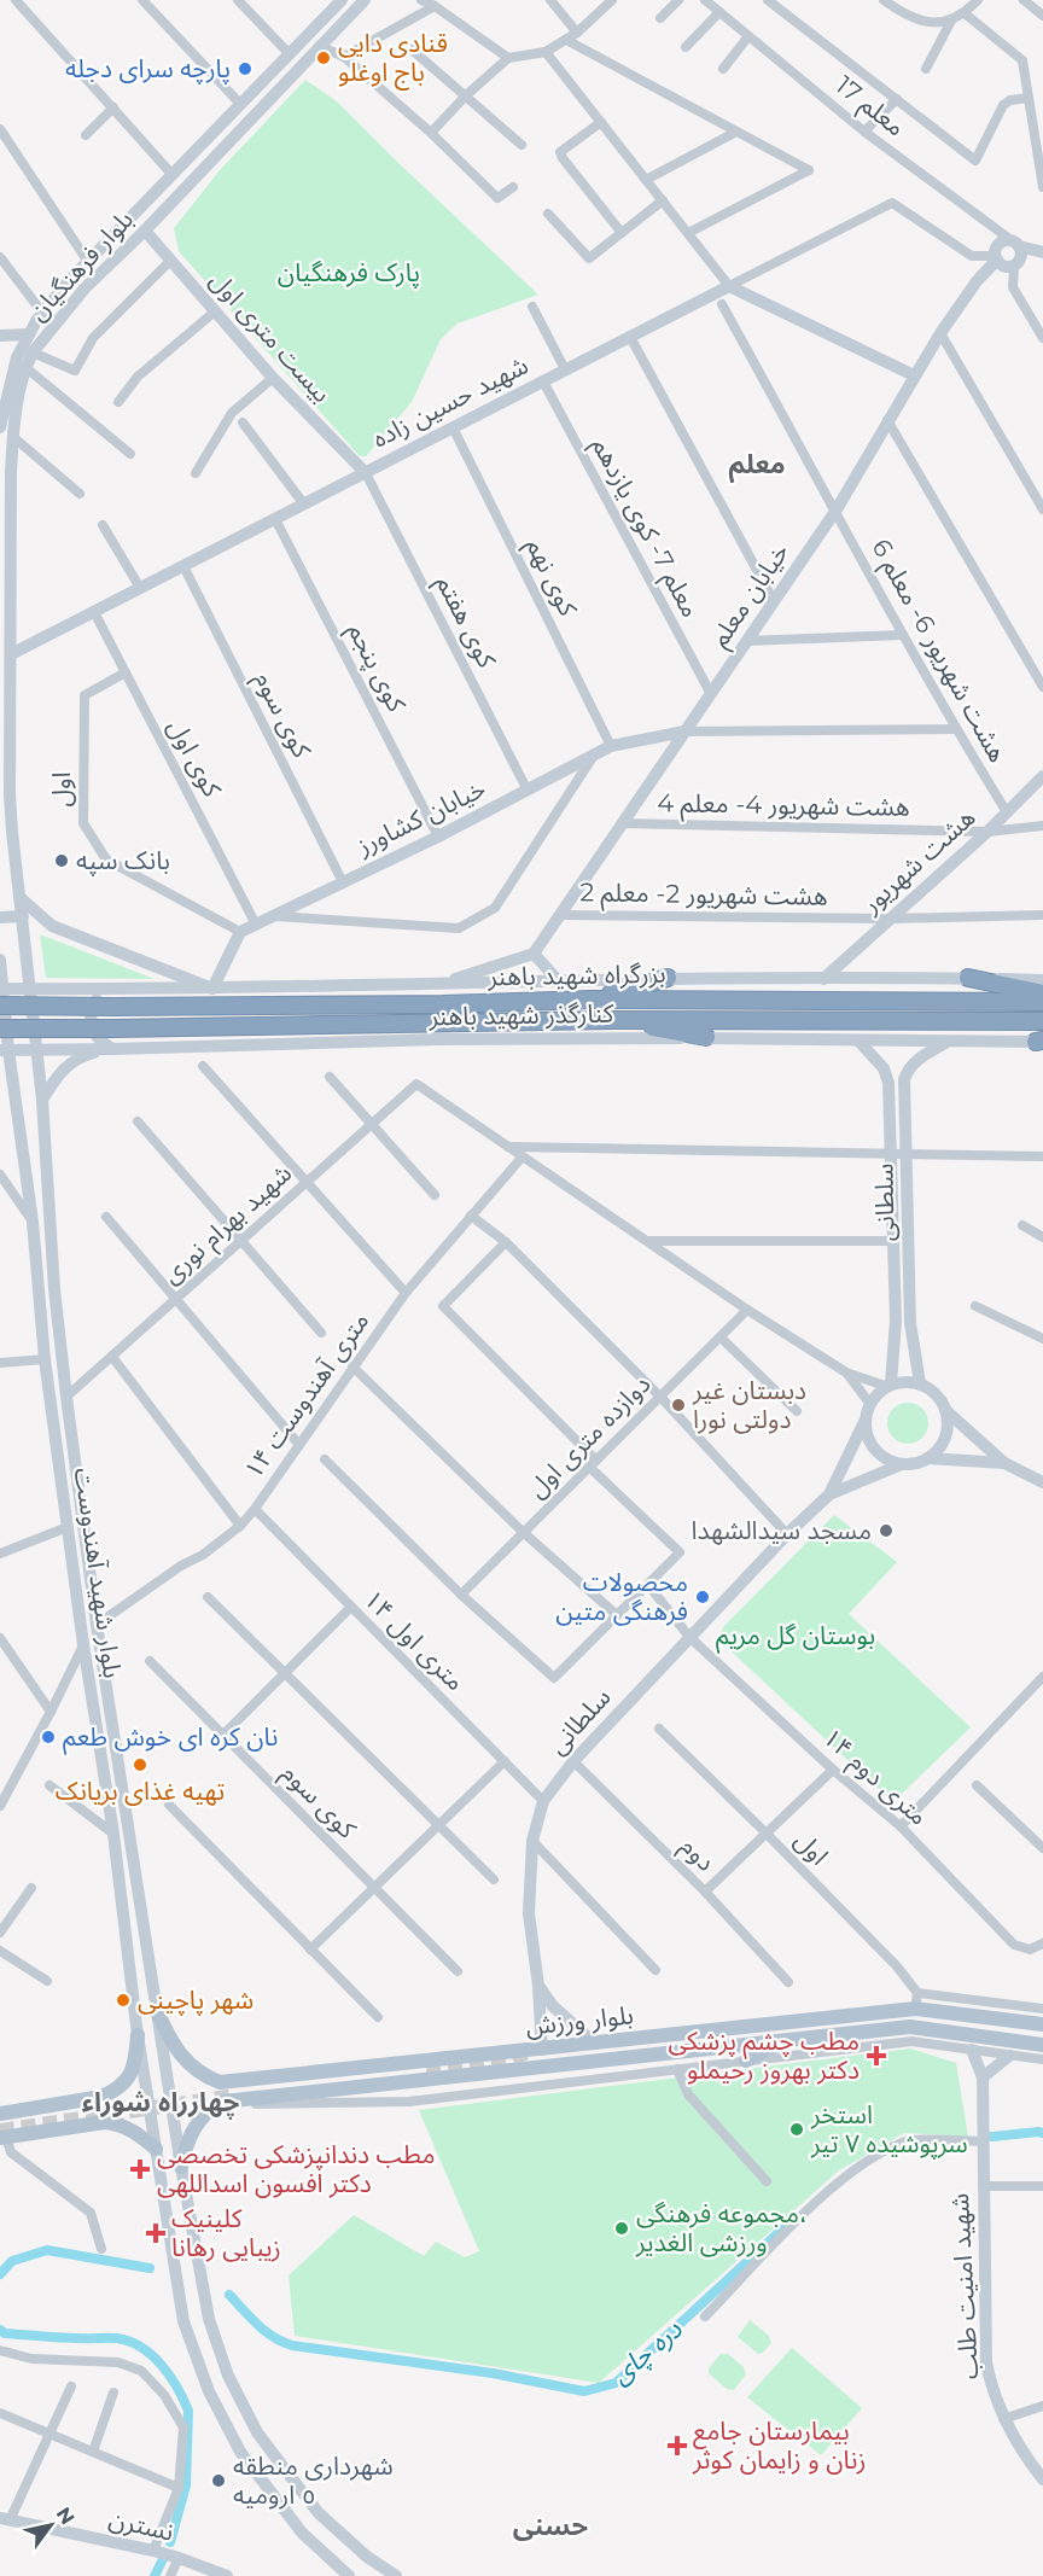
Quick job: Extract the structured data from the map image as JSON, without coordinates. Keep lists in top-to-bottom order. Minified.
{"streets":{"highway":["بزرگراه شهید باهنر"],"main road":["بلوار فرهنگیان","بیست متری اول","شهید حسین زاده","خیابان معلم","خیابان کشاورز","هشت شهریور","کنارگذر شهید باهنر","سلطانی","بلوار شهید آهندوست","بلوار ورزش","شهید امنیت طلب","نسترن"],"street":["معلم 17","معلم 7- کوی یازدهم","کوی نهم","کوی هفتم","هشت شهریور 6- معلم 6","کوی پنجم","کوی سوم","کوی اول","اول","هشت شهریور 4- معلم 4","هشت شهریور 2- معلم 2","شهید بهرام نوری","۱۴ متری آهندوست","دوازده متری اول","۱۴ متری اول","۱۴ متری دوم","دوم"]},"crossings":[["بلوار فرهنگیان","بیست متری اول"],["بلوار فرهنگیان","شهید حسین زاده"],["بلوار فرهنگیان","کنارگذر شهید باهنر"],["بلوار فرهنگیان","بلوار شهید آهندوست"],["بیست متری اول","شهید حسین زاده"],["بیست متری اول","کوی هفتم"],["شهید حسین زاده","معلم 7- کوی یازدهم"],["شهید حسین زاده","کوی نهم"],["شهید حسین زاده","کوی هفتم"],["شهید حسین زاده","کوی پنجم"],["شهید حسین زاده","کوی سوم"],["شهید حسین زاده","کوی اول"],["معلم 7- کوی یازدهم","خیابان معلم"],["کوی نهم","خیابان کشاورز"],["خیابان معلم","هشت شهریور 6- معلم 6"],["خیابان معلم","هشت شهریور 4- معلم 4"],["خیابان معلم","خیابان کشاورز"],["خیابان معلم","هشت شهریور 2- معلم 2"],["کوی هفتم","خیابان کشاورز"],["هشت شهریور 6- معلم 6","هشت شهریور"],["کوی پنجم","خیابان کشاورز"],["کوی سوم","خیابان کشاورز"],["کوی اول","اول"],["کوی اول","خیابان کشاورز"],["اول","خیابان کشاورز"],["هشت شهریور 4- معلم 4","هشت شهریور"],["هشت شهریور","هشت شهریور 2- معلم 2"],["هشت شهریور","کنارگذر شهید باهنر"],["بزرگراه شهید باهنر","کنارگذر شهید باهنر"],["بزرگراه شهید باهنر","بلوار شهید آهندوست"],["کنارگذر شهید باهنر","سلطانی"],["کنارگذر شهید باهنر","بلوار شهید آهندوست"],["سلطانی","۱۴ متری اول"],["سلطانی","۱۴ متری دوم"],["سلطانی","دوم"],["سلطانی","بلوار ورزش"],["شهید بهرام نوری","بلوار شهید آهندوست"],["۱۴ متری آهندوست","بلوار شهید آهندوست"],["۱۴ متری آهندوست","۱۴ متری اول"]],"districts":["معلم","چهارراه شوراء","حسنی"],"water":["دره چای"],"parks":["پارک فرهنگیان","بوستان گل مریم"],"places":{"other":["قنادی دایی باج اوغلو","پارچه سرای دجله","بانک سپه","دبستان غیر دولتی نورا","مسجد سیدالشهدا","محصولات فرهنگی متین","نان کره ای خوش طعم","تهیه غذای بریانک","شهر پاچینی","استخر سرپوشیده ۷ تیر","مجموعه فرهنگی، ورزشی الغدیر","شهردارى منطقه ٥ ارومیه"],"health":["مطب چشم پزشکی دکتر بهروز رحیملو","مطب دندانپزشکی تخصصی دکتر افسون اسداللهی","کلینیک زیبایی رهانا","بیمارستان جامع زنان و زایمان کوثر"]},"north":"top right"}
